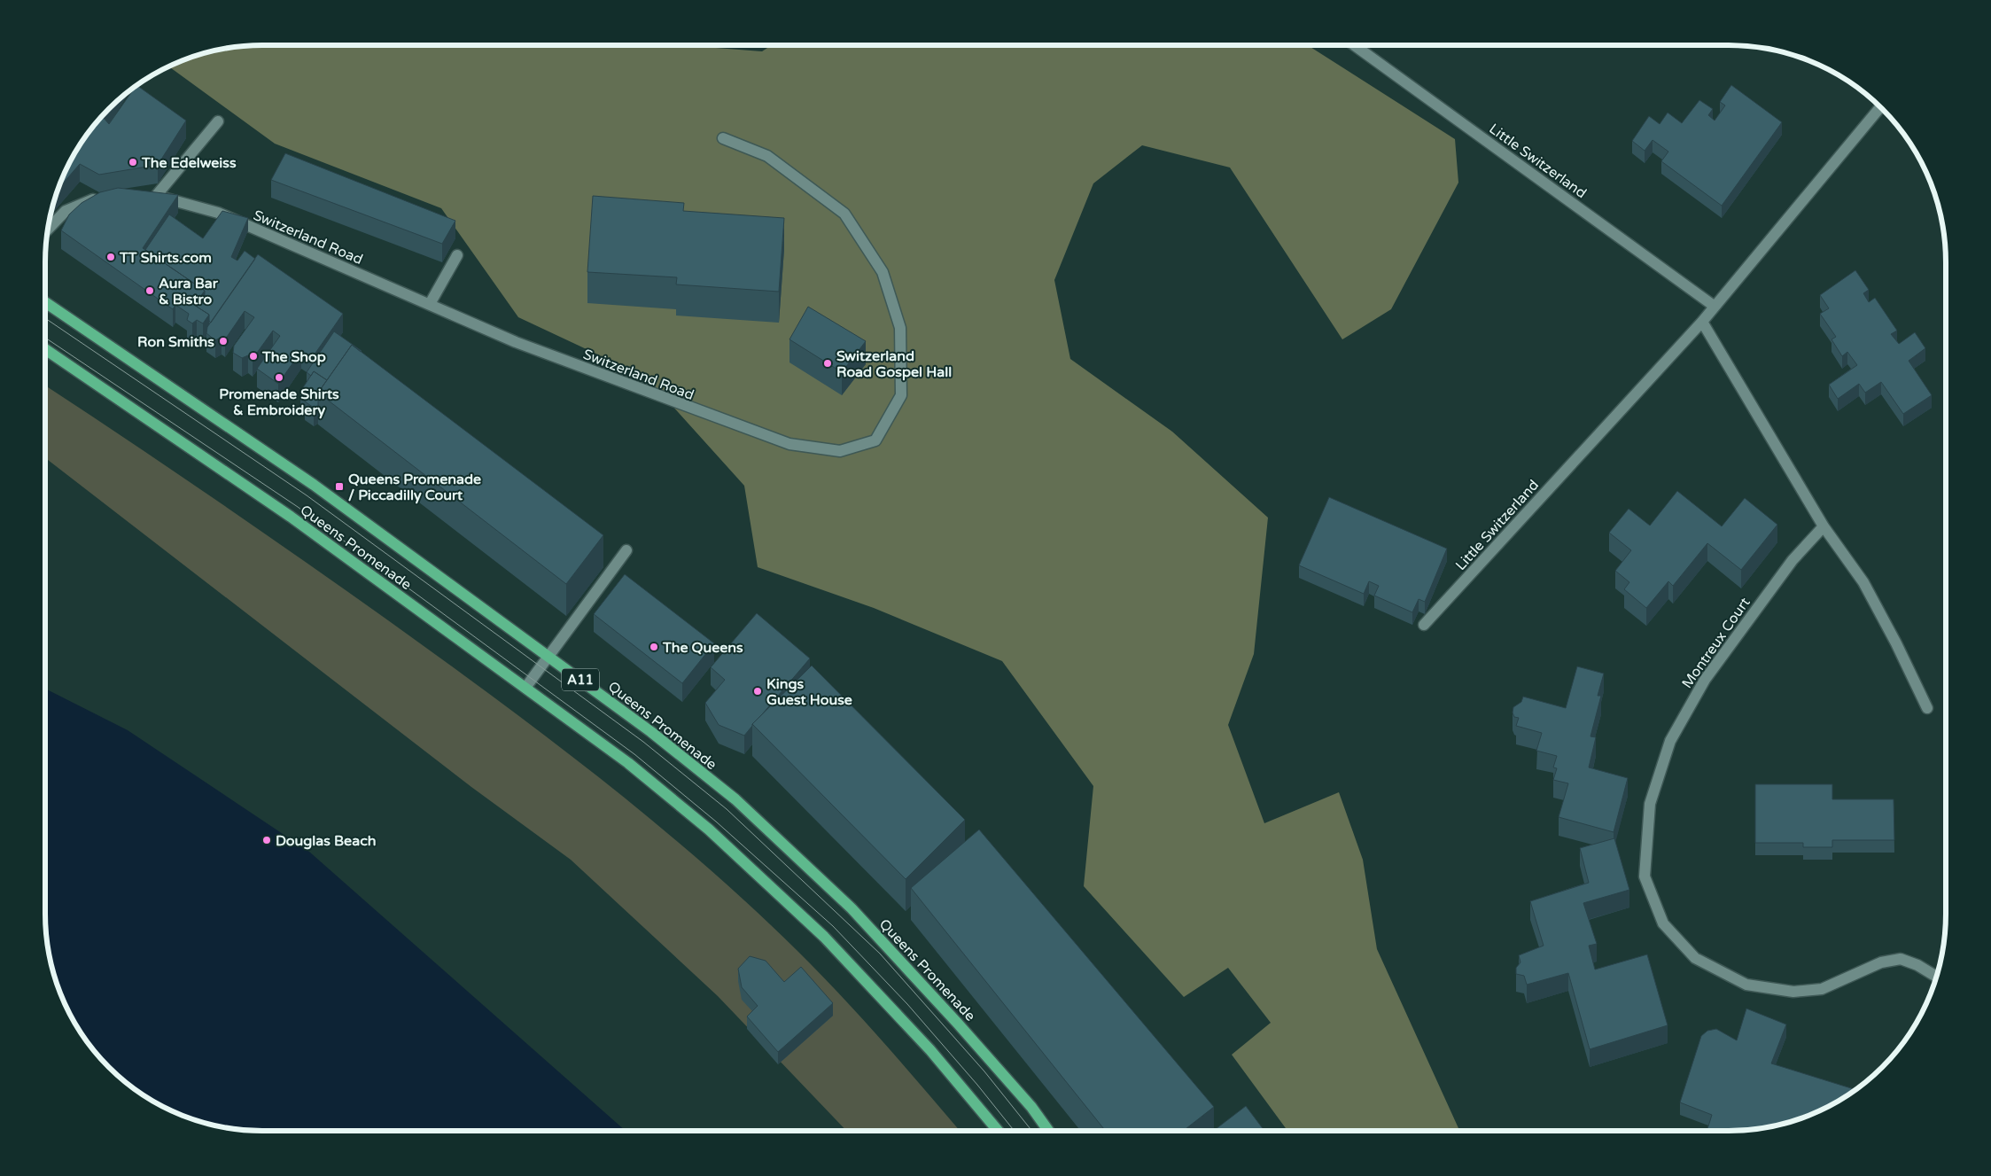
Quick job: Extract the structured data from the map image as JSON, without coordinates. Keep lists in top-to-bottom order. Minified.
{"streets":{"main road":["Queens Promenade","A11"],"street":["Little Switzerland","Switzerland Road","Montreux Court"]},"places":{"other":["The Edelweiss","TT Shirts.com","Aura Bar & Bistro","Ron Smiths","The Shop","Switzerland Road Gospel Hall","Promenade Shirts & Embroidery","The Queens","Kings Guest House","Douglas Beach"],"transit":["Queens Promenade / Piccadilly Court"]}}
